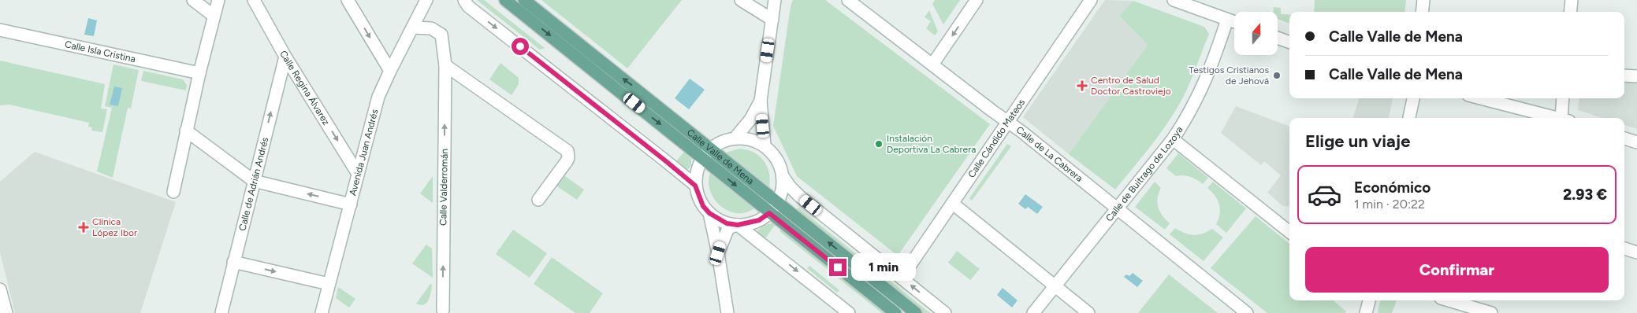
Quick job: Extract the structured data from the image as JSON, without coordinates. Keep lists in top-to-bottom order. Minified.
{"streets":{"main road":["Calle Valle de Mena"],"street":["Calle Isla Cristina","Calle Regina Álvarez","Calle Cándido Mateos","Avenida Juan Andrés","Calle de La Cabrera","Calle de Buitrago de Lozoya","Calle de Adrián Andrés","Calle Valderromán"]},"crossings":[["Calle Regina Álvarez","Avenida Juan Andrés"],["Calle Regina Álvarez","Calle de Adrián Andrés"],["Calle Cándido Mateos","Calle de La Cabrera"],["Avenida Juan Andrés","Calle Valderromán"],["Calle de La Cabrera","Calle de Buitrago de Lozoya"]],"one_way":["Calle Valderromán"],"places":{"other":["Testigos Cristianos de Jehová","Instalación Deportiva La Cabrera"],"health":["Centro de Salud Doctor Castroviejo","Clínica López Ibor"]},"north":"top","page":{"banner":["Calle Valle de Mena","Calle Valle de Mena"],"heading":"Elige un viaje","list":[{"name":"Económico","note":"1 min · 20:22","value":"2.93 €"}],"buttons":"Confirmar","bubble":"1 min"}}
